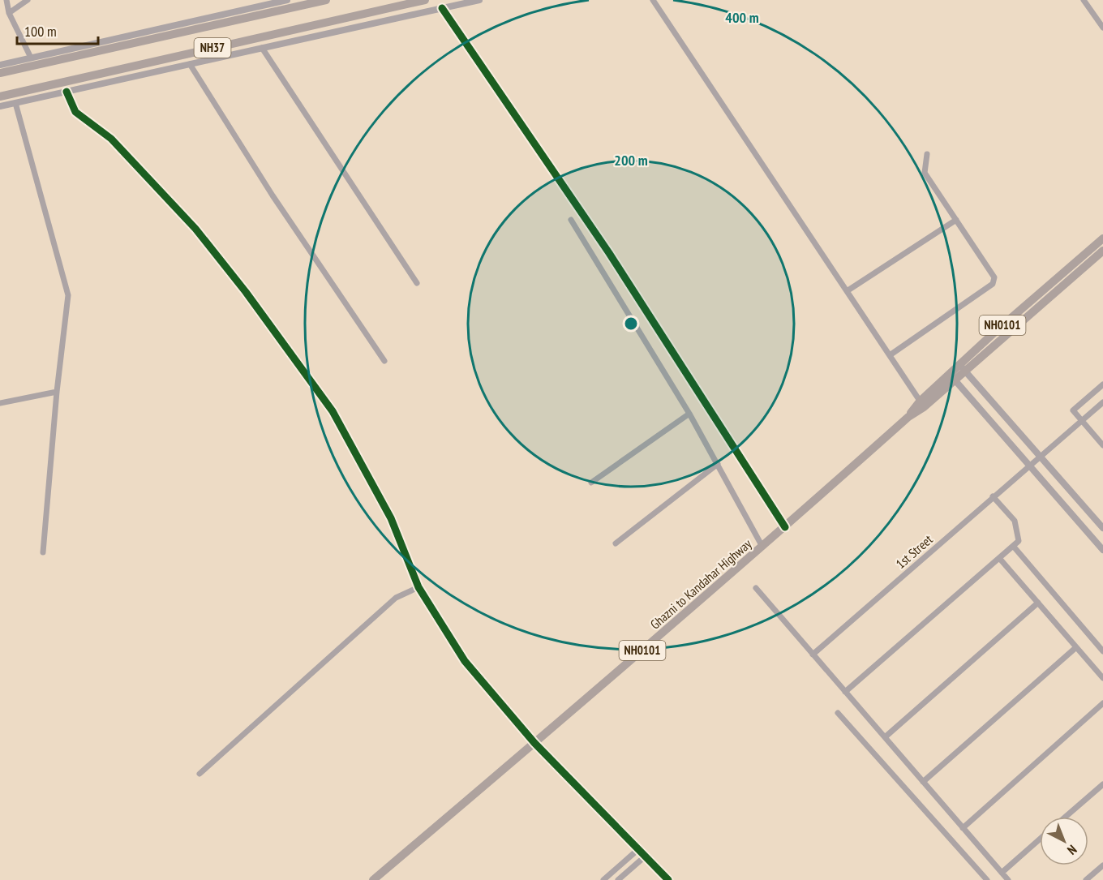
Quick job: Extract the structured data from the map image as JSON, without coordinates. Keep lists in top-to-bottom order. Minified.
{"streets":{"highway":["NH37","NH0101","Ghazni to Kandahar Highway"],"street":["1st Street"]},"scale_bar":"100 m","north":"bottom right","rings":["400 m","200 m"]}
